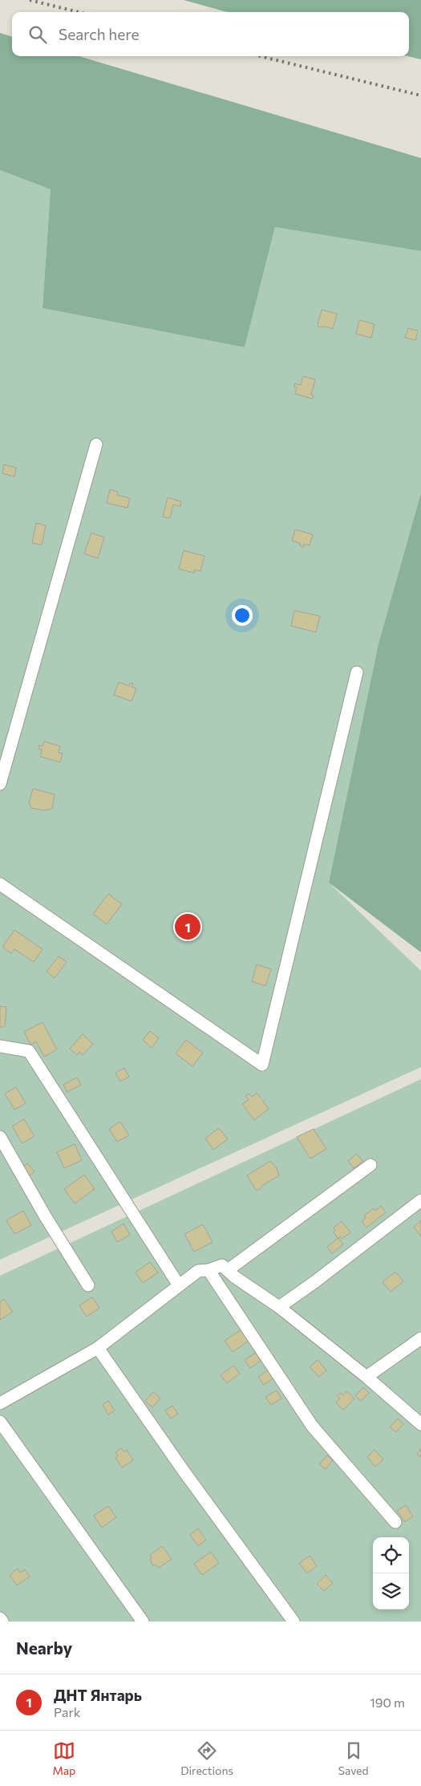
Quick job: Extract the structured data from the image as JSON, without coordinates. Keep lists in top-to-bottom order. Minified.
{"page":{"search":"Search here","pins":"1","heading":"Nearby","list":[{"mark":"1","name":"ДНТ Янтарь","note":"Park","value":"190 m"}],"nav":["Map","Directions","Saved"]}}
